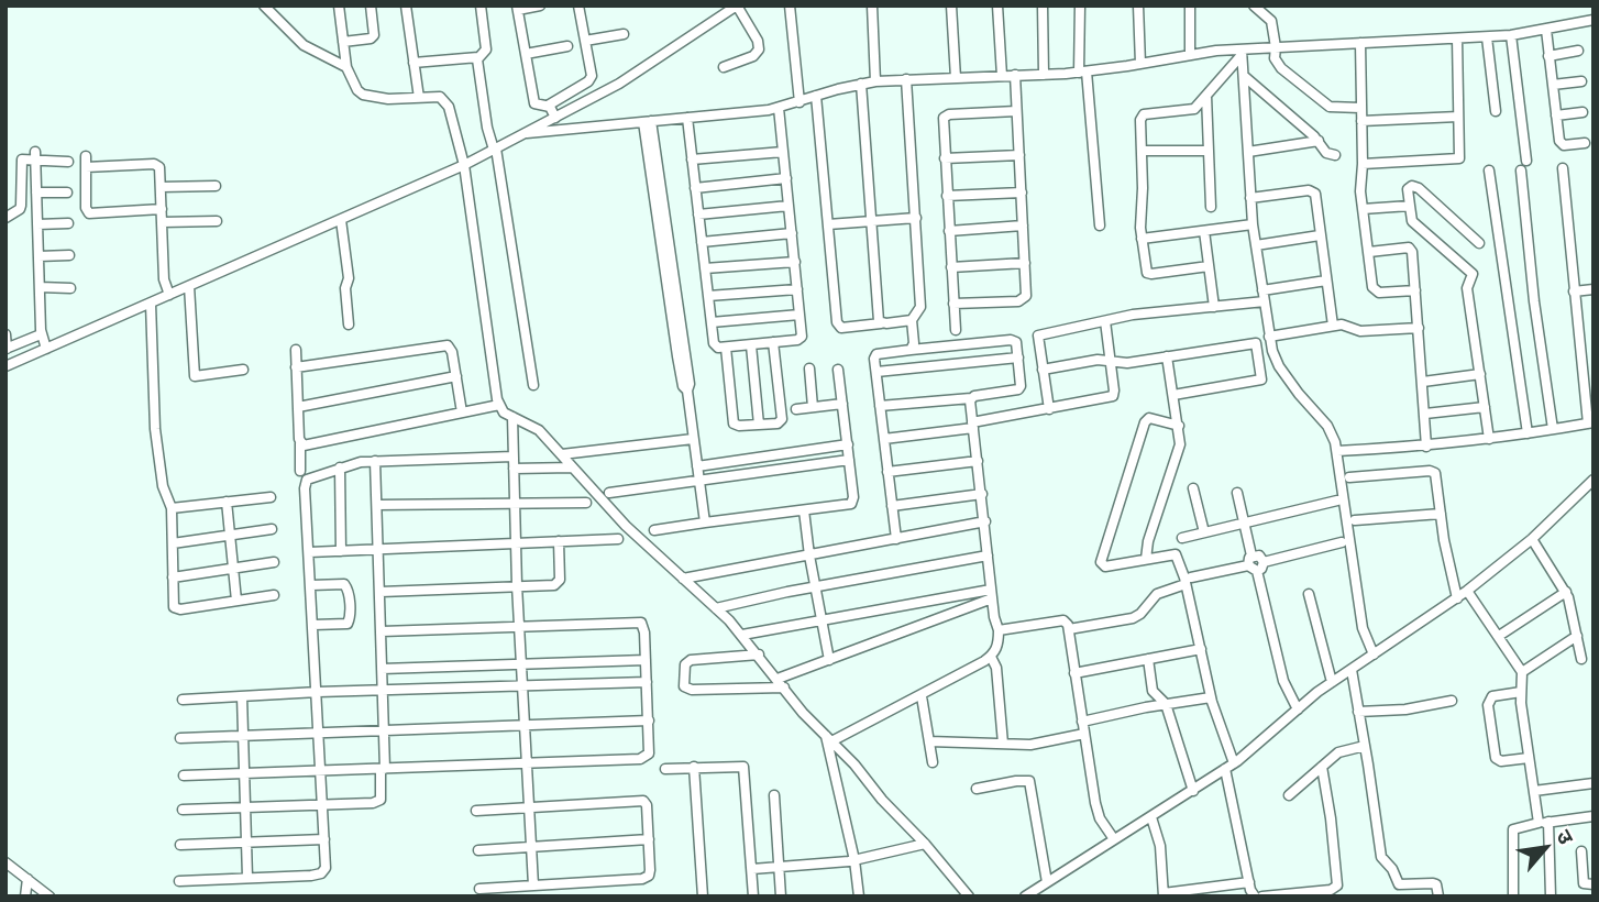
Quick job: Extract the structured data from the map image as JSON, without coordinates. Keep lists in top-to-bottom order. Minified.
{"north":"top right"}
